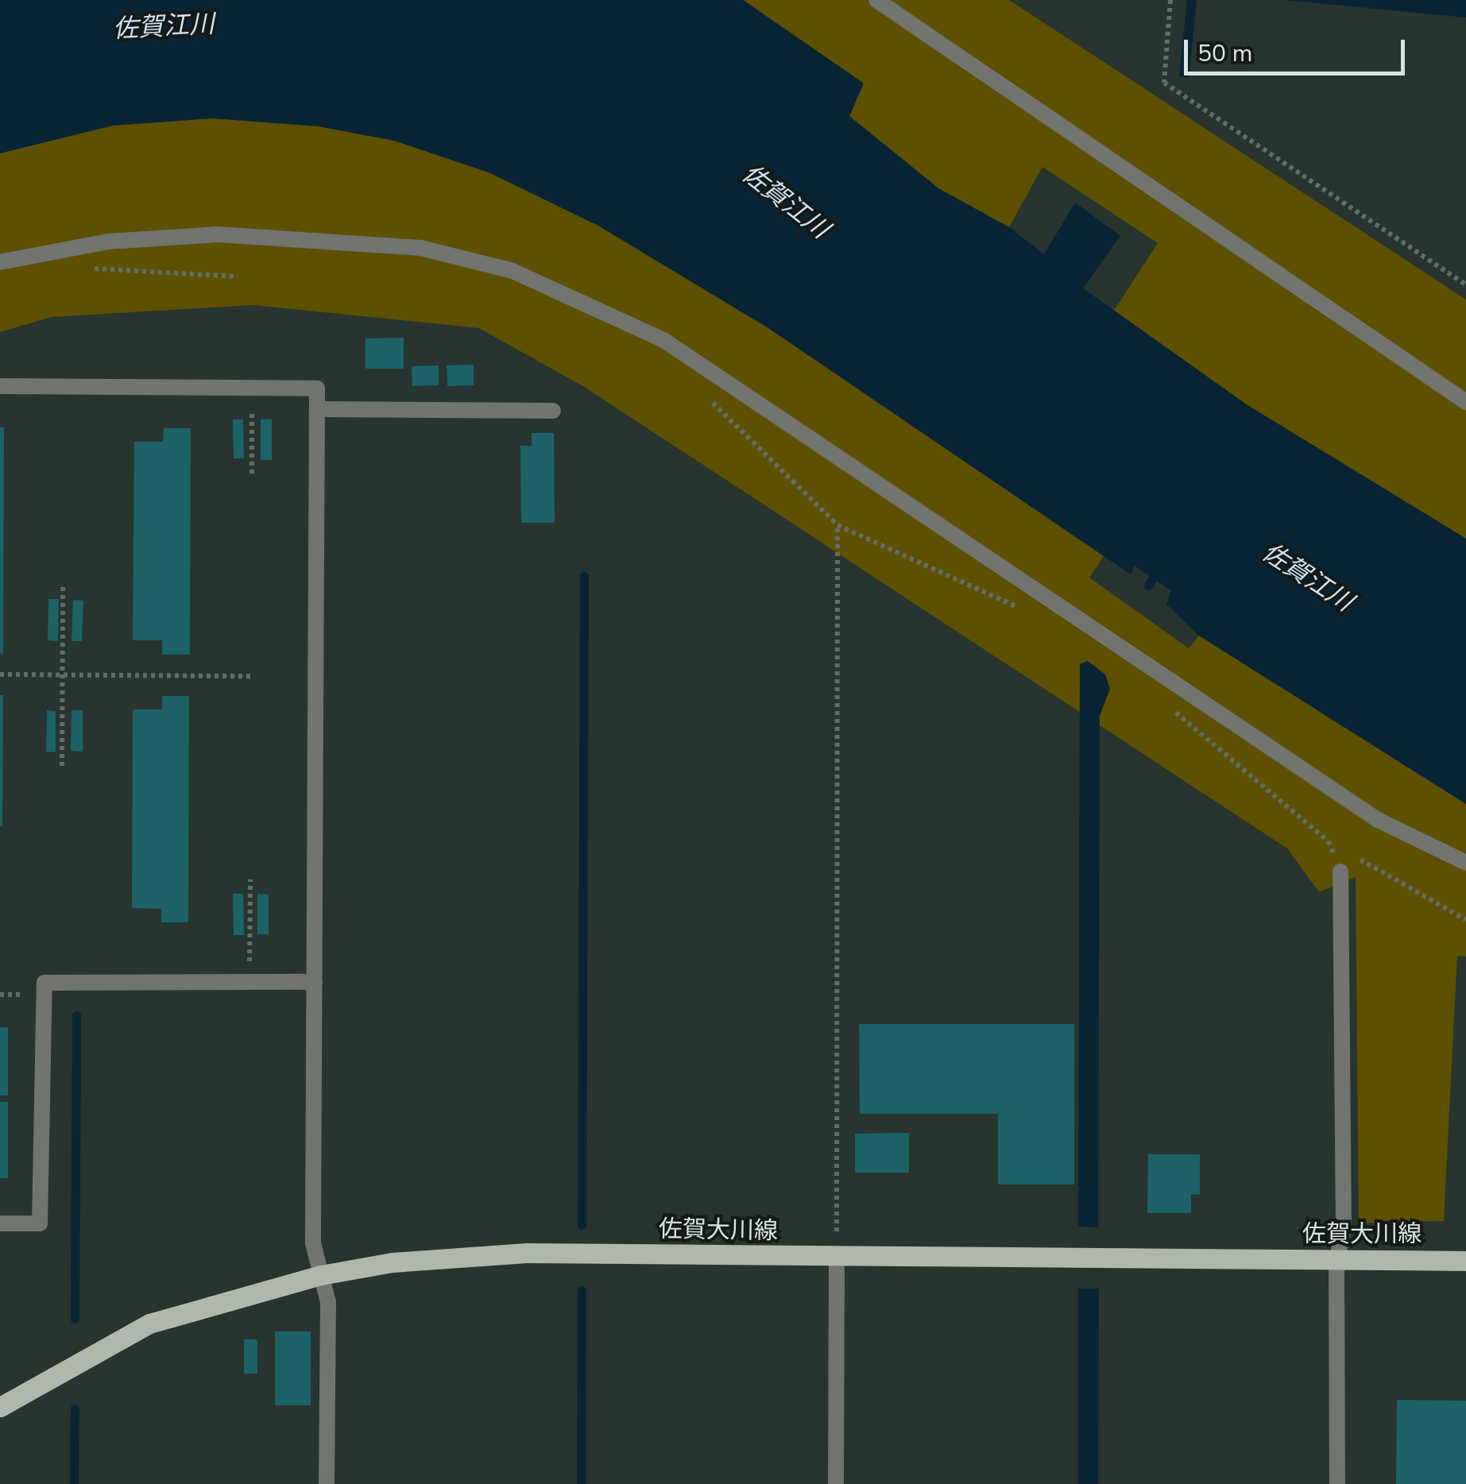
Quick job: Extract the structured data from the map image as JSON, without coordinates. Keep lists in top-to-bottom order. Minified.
{"streets":{"main road":["佐賀大川線"]},"water":["佐賀江川"],"scale_bar":"50 m"}
